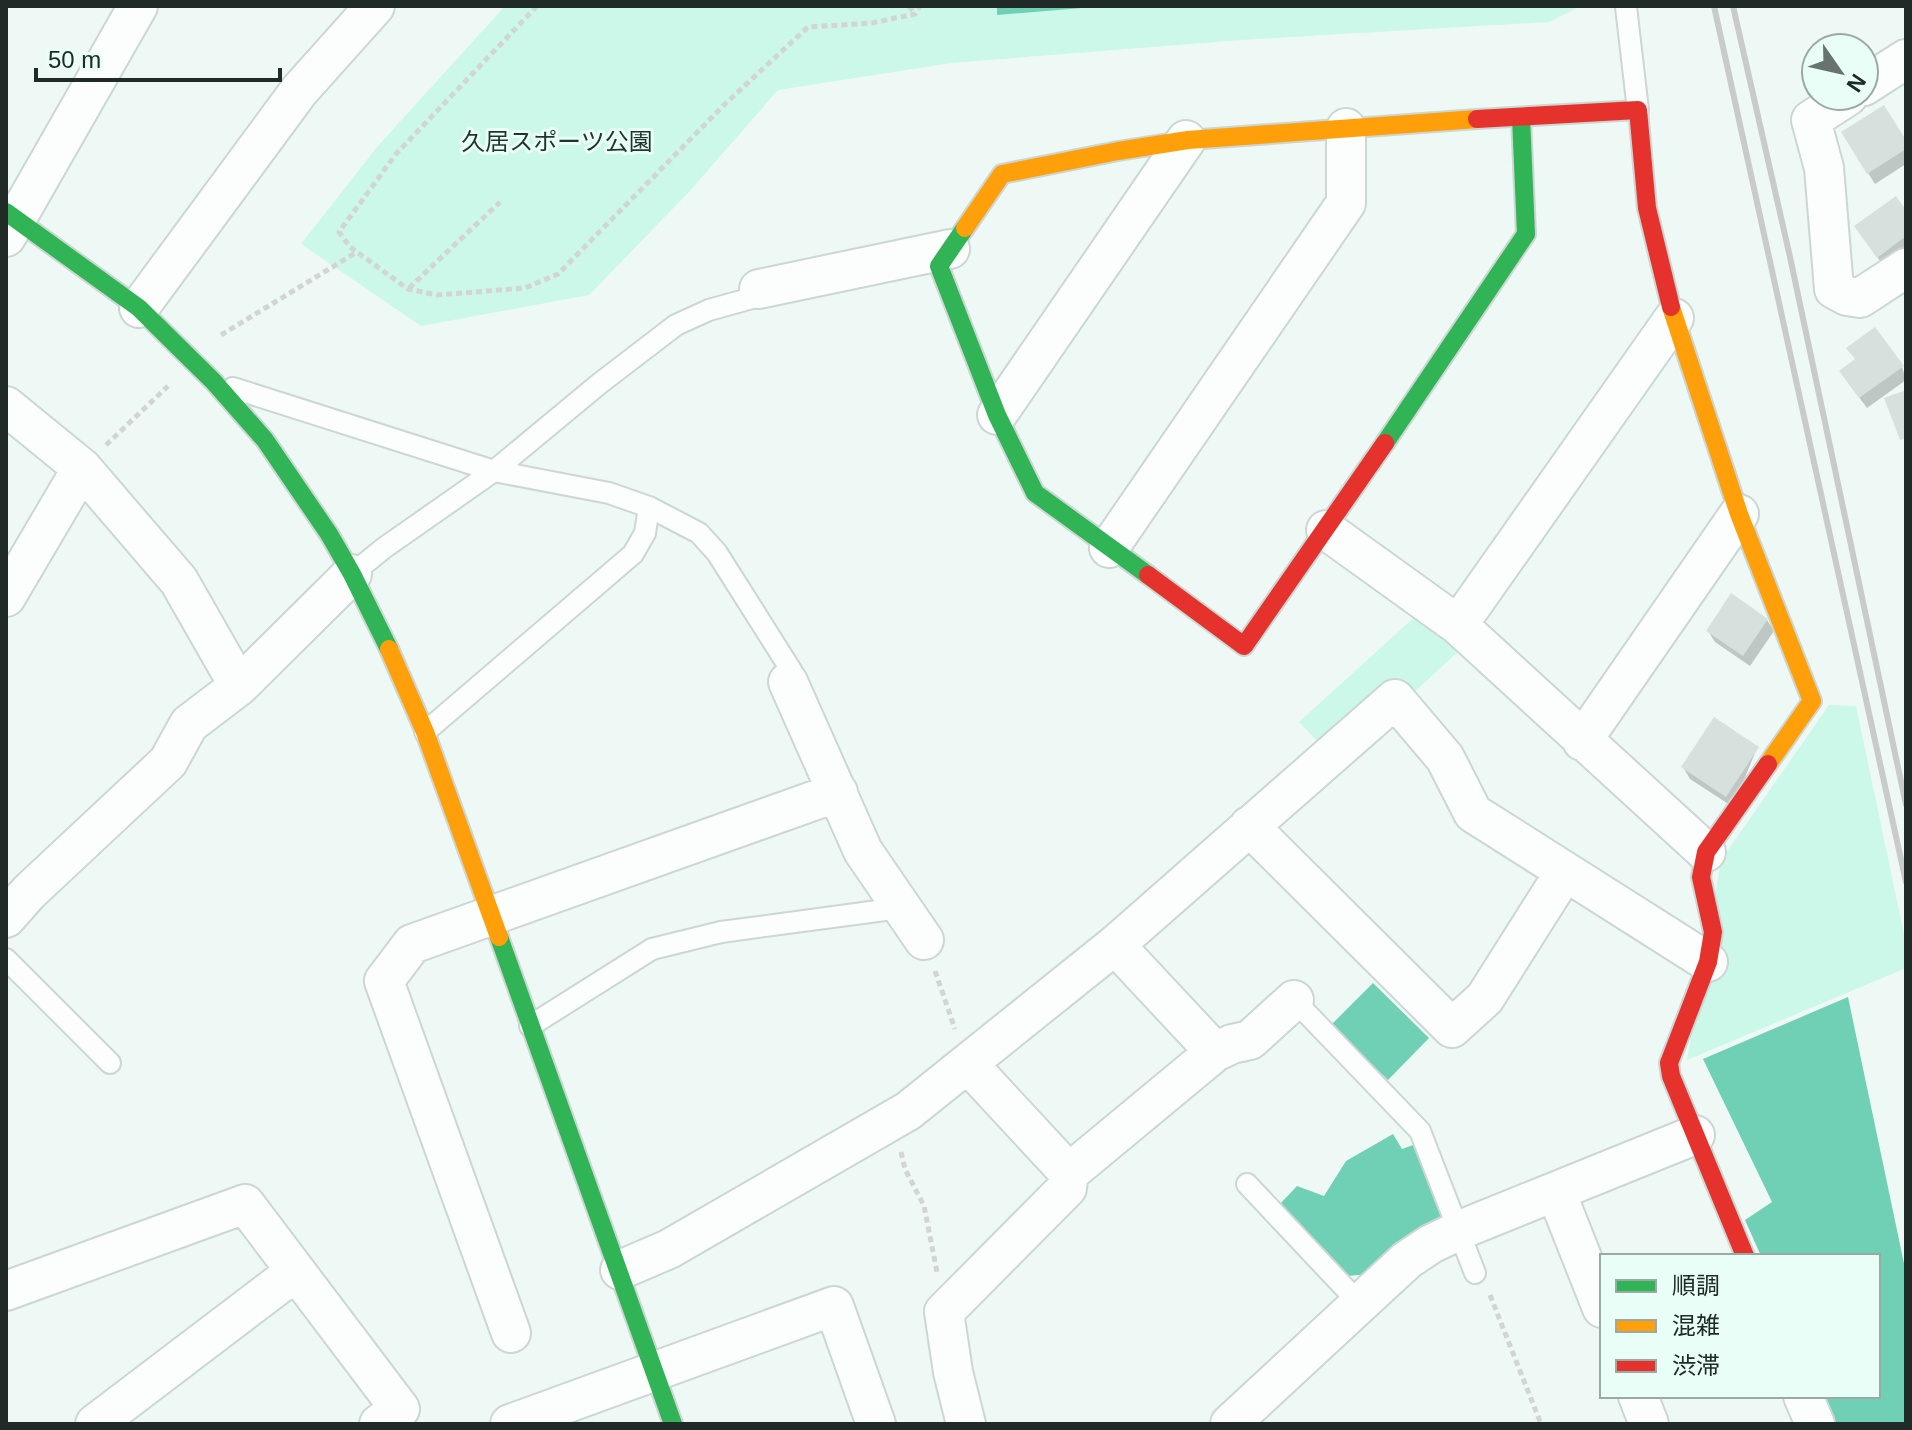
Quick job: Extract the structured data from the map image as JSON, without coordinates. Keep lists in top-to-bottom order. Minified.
{"parks":["久居スポーツ公園"],"legend":["順調","混雑","渋滞"],"scale_bar":"50 m","north":"bottom right"}
